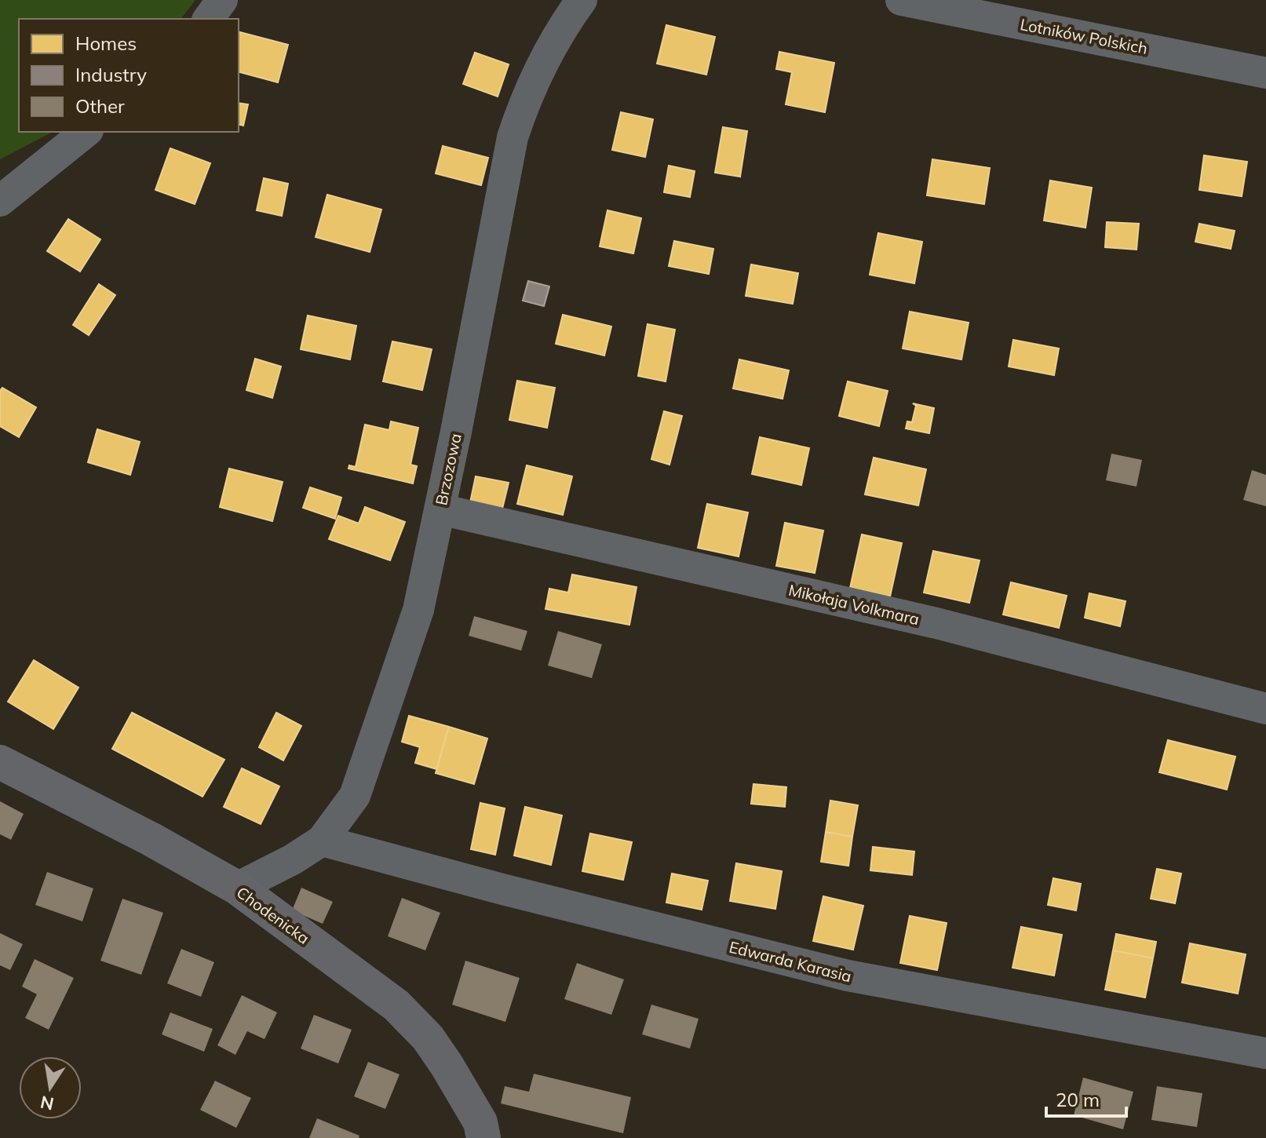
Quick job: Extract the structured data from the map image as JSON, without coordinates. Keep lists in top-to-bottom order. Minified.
{"streets":{"street":["Lotników Polskich","Brzozowa","Mikołaja Volkmara","Chodenicka","Edwarda Karasia"]},"crossings":[["Brzozowa","Mikołaja Volkmara"],["Brzozowa","Chodenicka"],["Brzozowa","Edwarda Karasia"]],"legend":["Homes","Industry","Other"],"scale_bar":"20 m","north":"bottom"}
